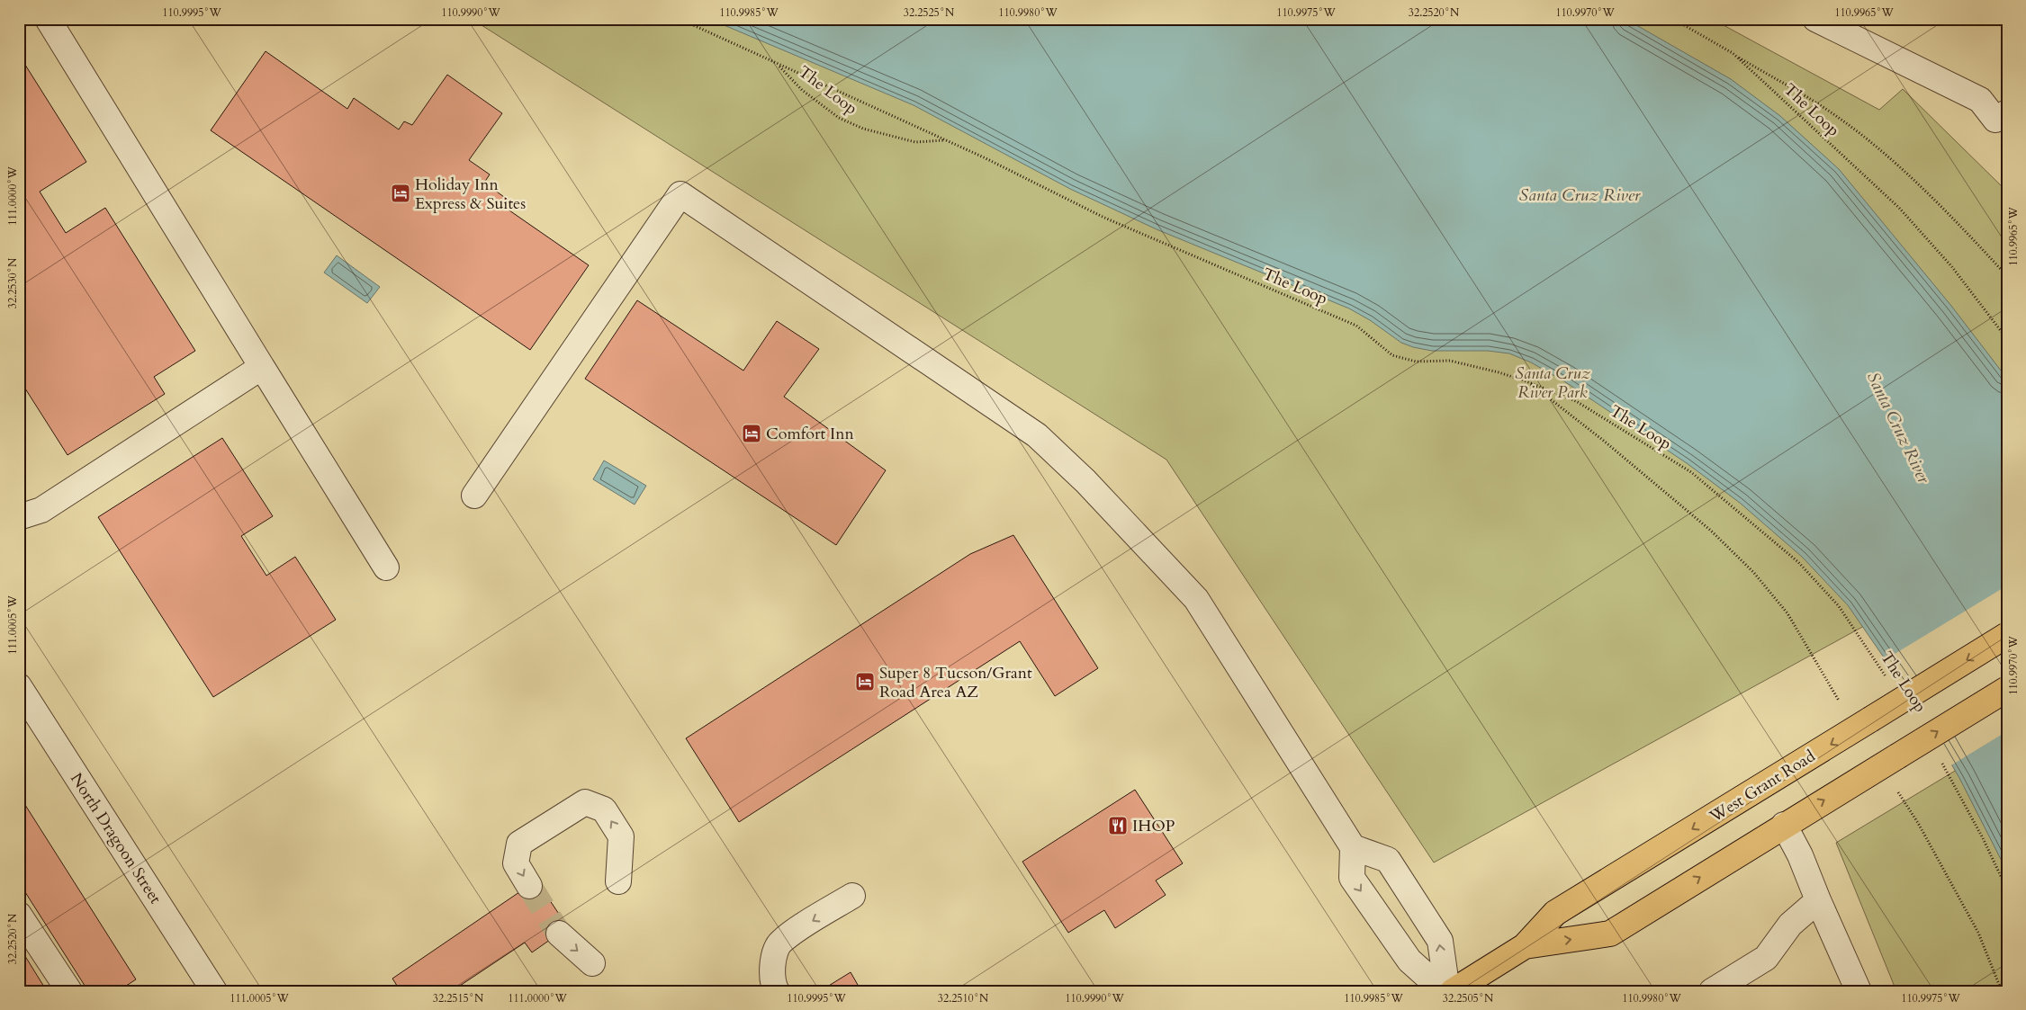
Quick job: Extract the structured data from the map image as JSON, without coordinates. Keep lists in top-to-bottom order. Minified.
{"streets":{"main road":["West Grant Road"],"street":["North Dragoon Street"],"path":["The Loop"]},"water":["Santa Cruz River"],"parks":["Santa Cruz River Park"],"places":{"hotel":["Holiday Inn Express & Suites","Comfort Inn","Super 8 Tucson/Grant Road Area AZ"],"restaurant":["IHOP"]},"coordinates":["110.9995°W","110.9990°W","110.9985°W","32.2525°N","110.9980°W","110.9975°W","32.2520°N","110.9970°W","110.9965°W","111.0000°W","32.2530°N","111.0005°W","32.2515°N","32.2510°N","32.2505°N"]}
